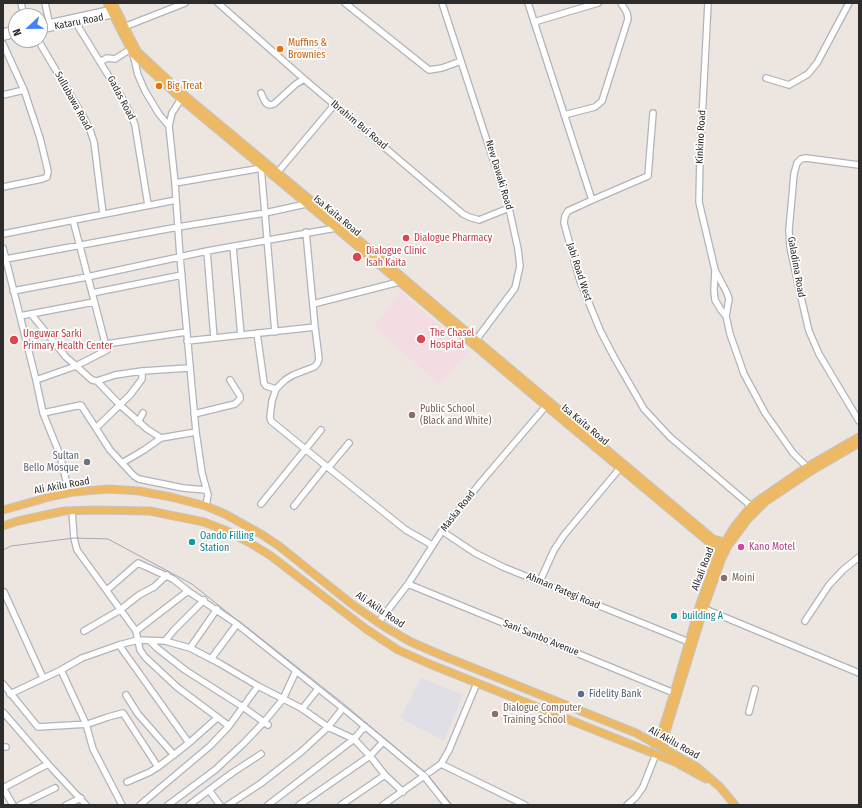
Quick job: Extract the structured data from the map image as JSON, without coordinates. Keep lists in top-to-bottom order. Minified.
{"streets":{"main road":["Isa Kaita Road","Ali Akilu Road","Alkali Road"],"street":["Kataru Road","Gadas Road","Sullubawa Road","Ibrahim Bui Road","Kinkino Road","New Dawaki Road","Galadima Road","Jabi Road West","Maska Road","Ahman Pategi Road","Sani Sambo Avenue"]},"crossings":[["Kataru Road","Gadas Road"],["Kataru Road","Isa Kaita Road"],["Ibrahim Bui Road","New Dawaki Road"],["Kinkino Road","Alkali Road"],["New Dawaki Road","Isa Kaita Road"],["Isa Kaita Road","Maska Road"],["Isa Kaita Road","Alkali Road"],["Jabi Road West","Alkali Road"],["Ali Akilu Road","Maska Road"],["Ali Akilu Road","Alkali Road"],["Maska Road","Ahman Pategi Road"],["Maska Road","Sani Sambo Avenue"],["Alkali Road","Ahman Pategi Road"],["Alkali Road","Sani Sambo Avenue"]],"places":["Muffins & Brownies","Big Treat","Dialogue Pharmacy","Dialogue Clinic Isah Kaita","The Chasel Hospital","Unguwar Sarki Primary Health Center","Public School (Black and White)","Sultan Bello Mosque","Oando Filling Station","Kano Motel","Moini","building A","Fidelity Bank","Dialogue Computer Training School"],"north":"left"}
